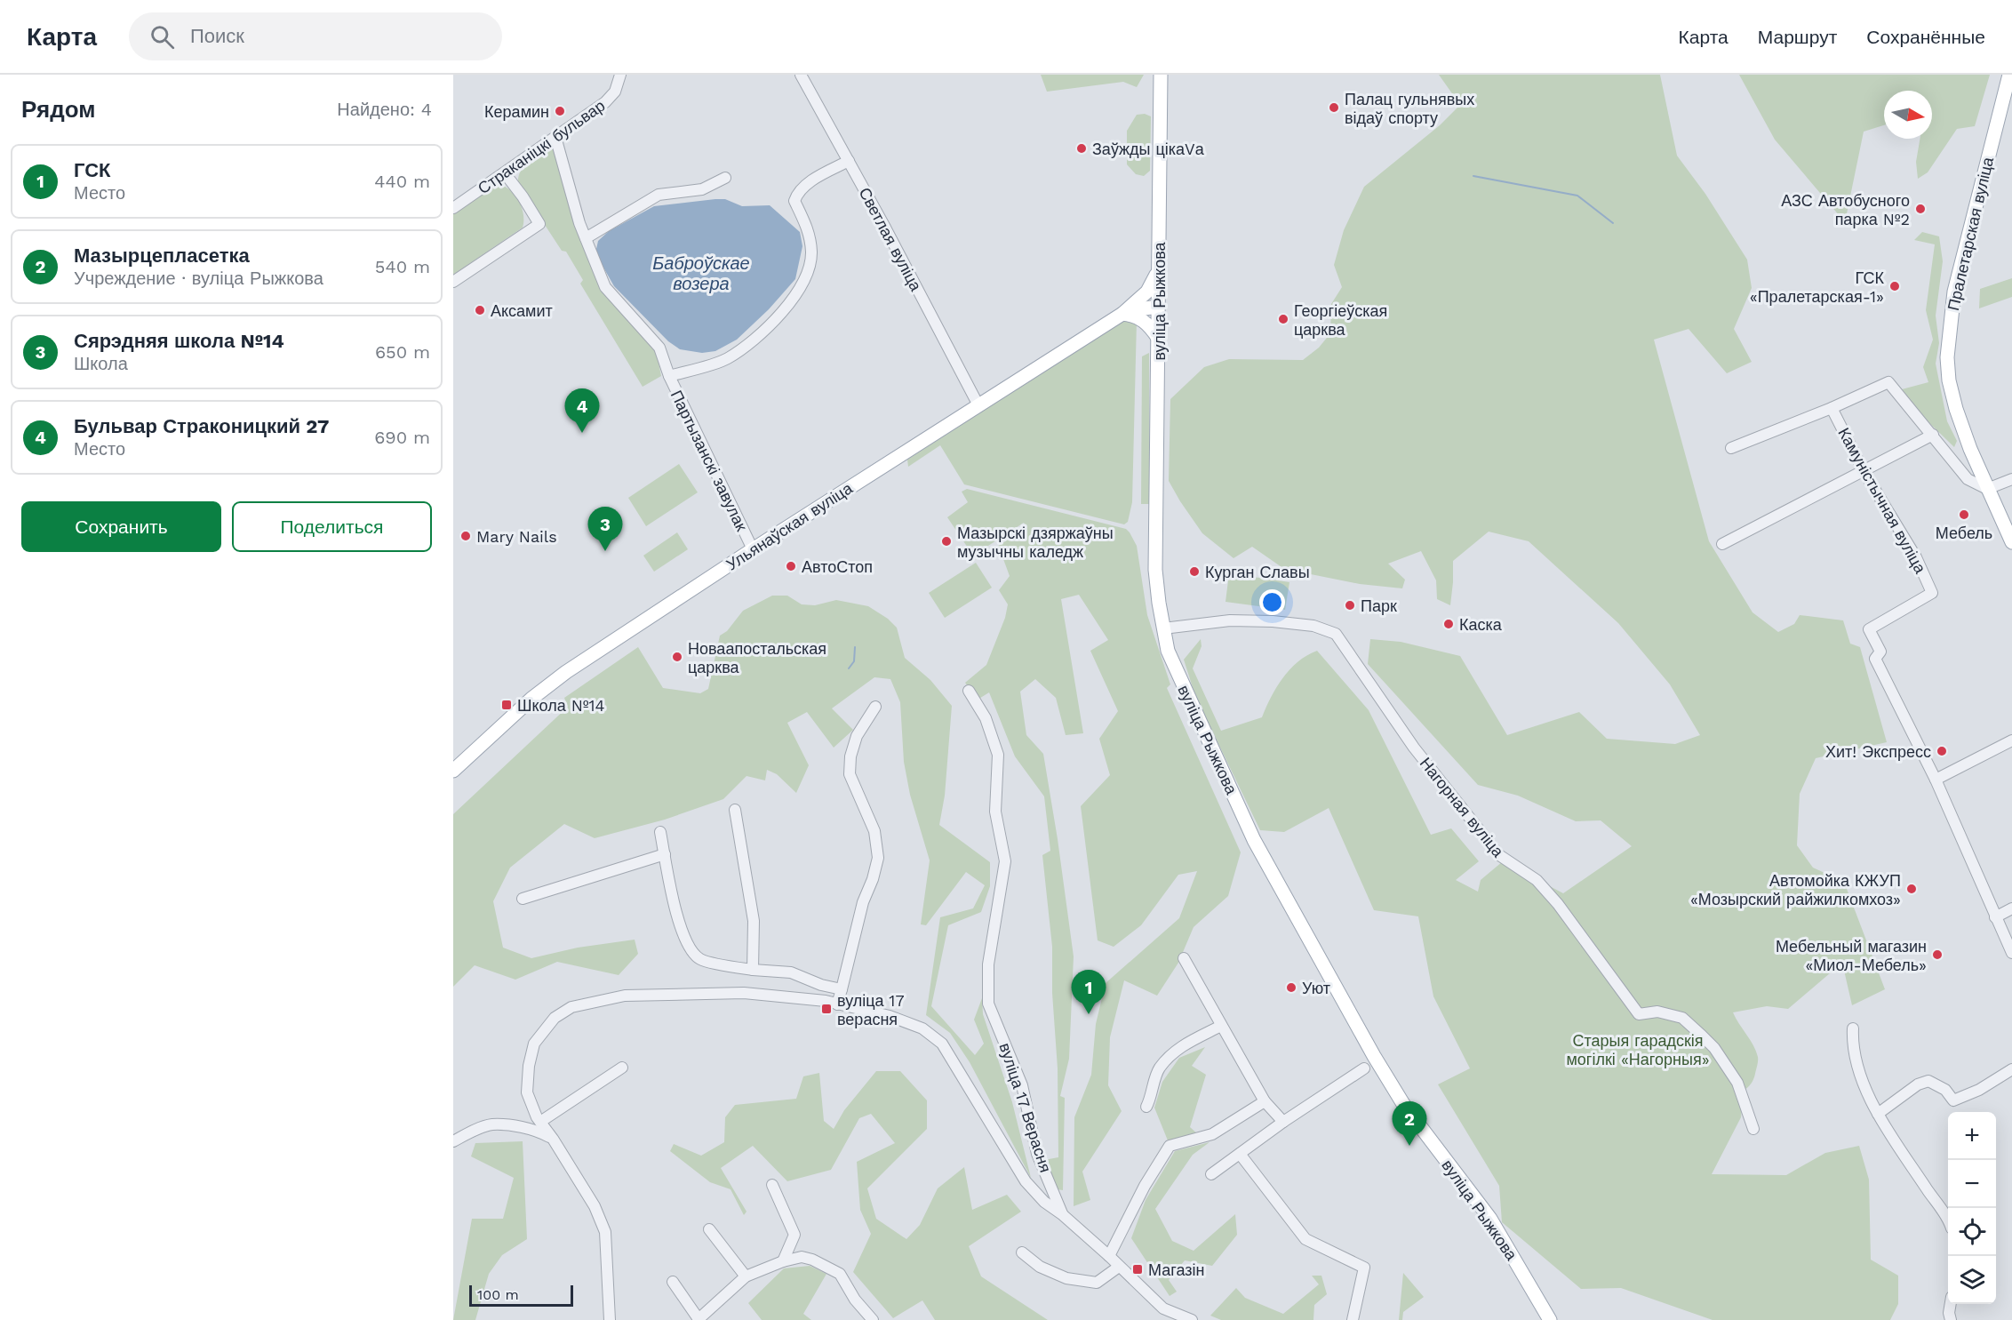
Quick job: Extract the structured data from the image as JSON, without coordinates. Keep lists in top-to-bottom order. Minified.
{"streets":{"main road":["Пралетарская вуліца","вуліца Рыжкова","Ульянаўская вуліца"],"street":["Страканіцкі бульвар","Светлая вуліца","Партызанскі завулак","Камуністычная вуліца","Нагорная вуліца","вуліца 17 Верасня"]},"crossings":[["Светлая вуліца","Партызанскі завулак"],["Светлая вуліца","Ульянаўская вуліца"],["вуліца Рыжкова","Ульянаўская вуліца"],["вуліца Рыжкова","Нагорная вуліца"],["Партызанскі завулак","Ульянаўская вуліца"]],"water":["Баброўскае возера"],"parks":["Старыя гарадскія могілкі «Нагорныя»"],"places":{"other":["Палац гульнявых відаў спорту","Керамин","Заўжды цікаVа","АЗС Автобусного парка №2","ГСК «Пралетарская-1»","Аксамит","Георгіеўская царква","Мебель","Mary Nails","Мазырскі дзяржаўны музычны каледж","АвтоСтоп","Курган Славы","Парк","Каска","Новаапостальская царква","Хит! Экспресс","Автомойка КЖУП «Мозырский райжилкомхоз»","Мебельный магазин «Миол-Мебель»","Уют"],"transit":["Школа №14","вуліца 17 верасня","Магазін"]},"scale_bar":"100 m","north":"right","page":{"header":"Карта","search":"Поиск","nav":["Карта","Маршрут","Сохранённые"],"heading":["Рядом","Найдено: 4"],"list":[{"mark":"1","name":"ГСК","note":"Место","value":"440 m"},{"mark":"2","name":"Мазырцепласетка","note":"Учреждение · вуліца Рыжкова","value":"540 m"},{"mark":"3","name":"Сярэдняя школа №14","note":"Школа","value":"650 m"},{"mark":"4","name":"Бульвар Страконицкий 27","note":"Место","value":"690 m"}],"pins":["4","3","1","2"],"buttons":["Сохранить","Поделиться"],"map_buttons":["+","−"],"scale":"100 m"}}
